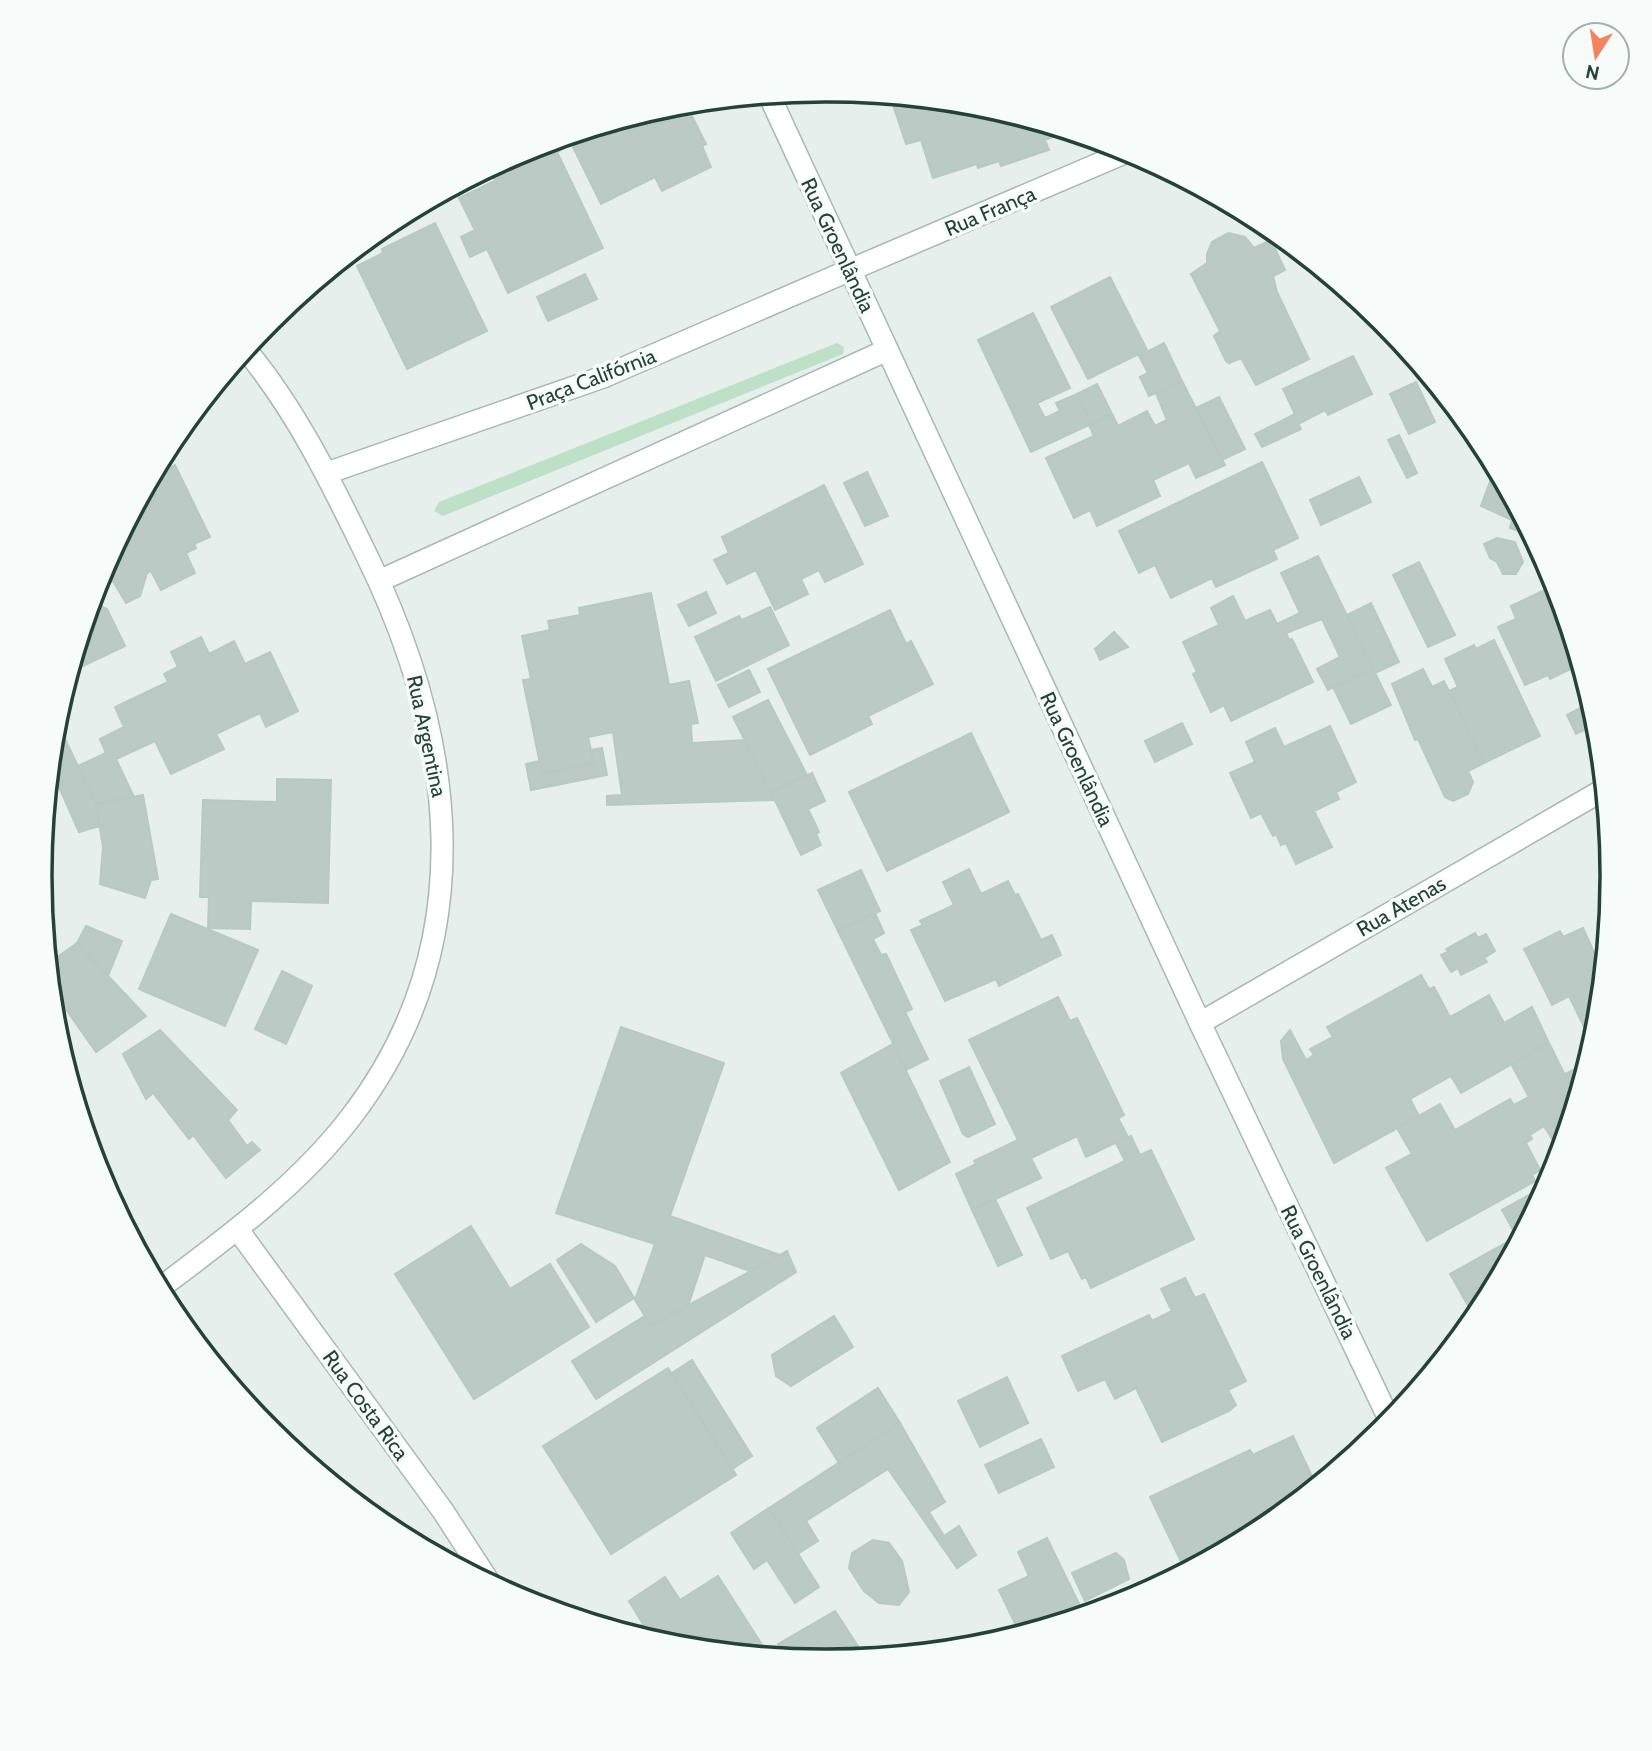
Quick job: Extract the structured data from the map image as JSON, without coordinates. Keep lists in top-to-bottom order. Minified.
{"streets":{"street":["Rua França","Rua Groenlândia","Praça Califórnia","Rua Argentina","Rua Atenas","Rua Costa Rica"]},"crossings":[["Rua França","Rua Groenlândia"],["Rua França","Praça Califórnia"],["Rua Groenlândia","Praça Califórnia"],["Rua Groenlândia","Rua Atenas"],["Praça Califórnia","Rua Argentina"],["Rua Argentina","Rua Costa Rica"]],"north":"bottom"}
